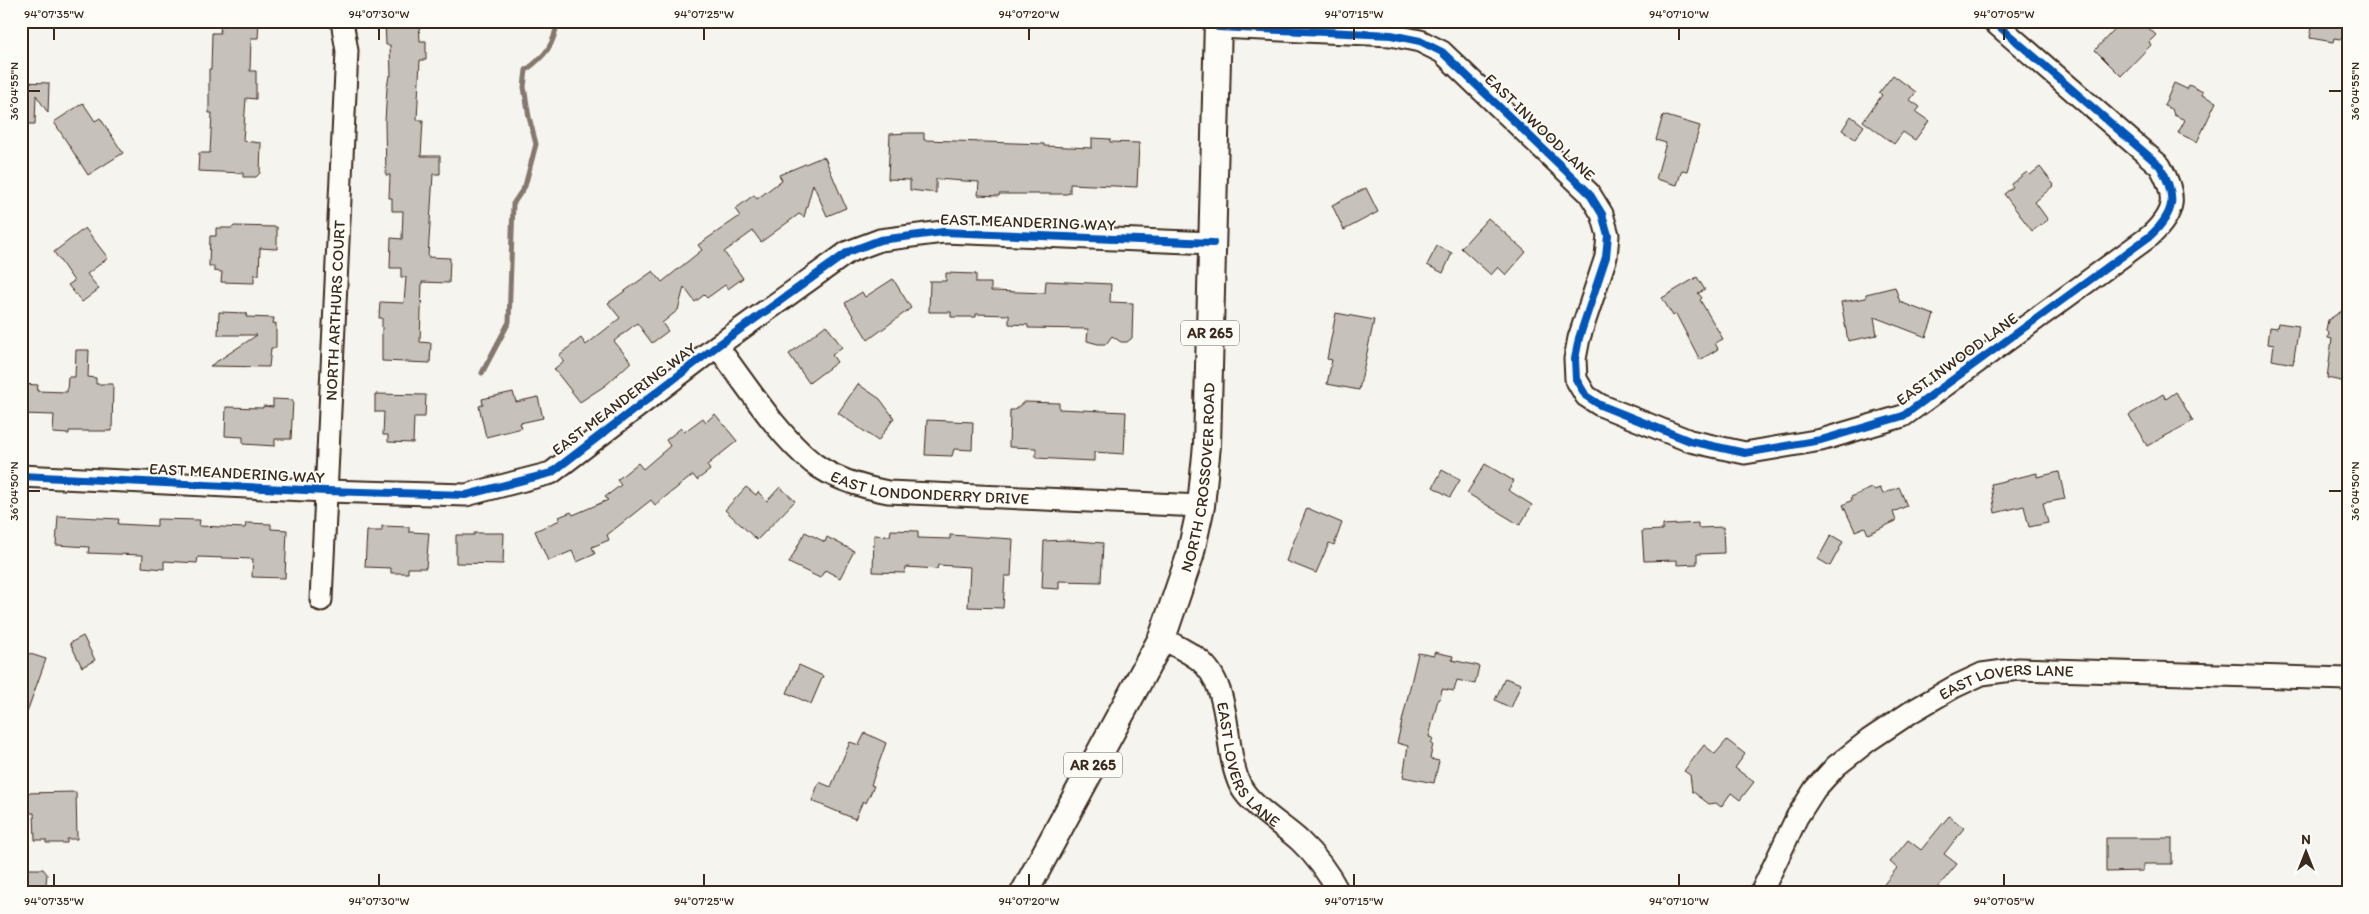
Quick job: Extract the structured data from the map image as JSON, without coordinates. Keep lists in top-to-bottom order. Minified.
{"streets":{"main road":["AR 265","NORTH CROSSOVER ROAD"],"street":["EAST INWOOD LANE","EAST MEANDERING WAY","NORTH ARTHURS COURT","EAST LONDONDERRY DRIVE","EAST LOVERS LANE"]},"crossings":[["EAST INWOOD LANE","NORTH CROSSOVER ROAD"],["EAST MEANDERING WAY","NORTH ARTHURS COURT"],["EAST MEANDERING WAY","NORTH CROSSOVER ROAD"],["EAST MEANDERING WAY","EAST LONDONDERRY DRIVE"],["NORTH CROSSOVER ROAD","EAST LONDONDERRY DRIVE"],["NORTH CROSSOVER ROAD","EAST LOVERS LANE"]],"north":"top","coordinates":["94°07'35\"W","94°07'30\"W","94°07'25\"W","94°07'20\"W","94°07'15\"W","94°07'10\"W","94°07'05\"W","36°04'55\"N","36°04'50\"N"]}
